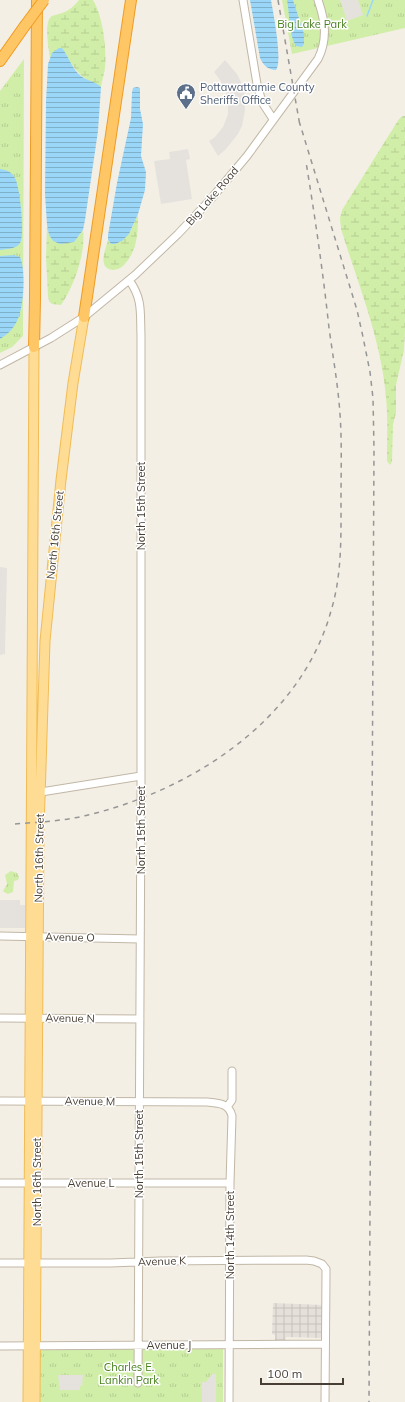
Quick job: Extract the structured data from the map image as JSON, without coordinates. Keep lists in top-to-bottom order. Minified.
{"streets":{"main road":["North 16th Street"],"street":["Big Lake Road","North 15th Street","Avenue O","Avenue N","Avenue M","Avenue L","North 14th Street","Avenue K","Avenue J"]},"crossings":[["Big Lake Road","North 15th Street"],["Big Lake Road","North 16th Street"],["North 15th Street","Avenue O"],["North 15th Street","Avenue N"],["North 15th Street","Avenue M"],["North 15th Street","Avenue L"],["North 15th Street","Avenue K"],["North 15th Street","Avenue J"],["North 16th Street","Avenue O"],["North 16th Street","Avenue N"],["North 16th Street","Avenue M"],["North 16th Street","Avenue L"],["North 16th Street","Avenue K"],["North 16th Street","Avenue J"],["Avenue M","North 14th Street"],["Avenue L","North 14th Street"],["North 14th Street","Avenue K"],["North 14th Street","Avenue J"],["Avenue K","Avenue J"]],"parks":["Big Lake Park","Charles E. Lankin Park"],"places":{"public building":["Pottawattamie County Sheriffs Office"]},"scale_bar":"100 m"}
